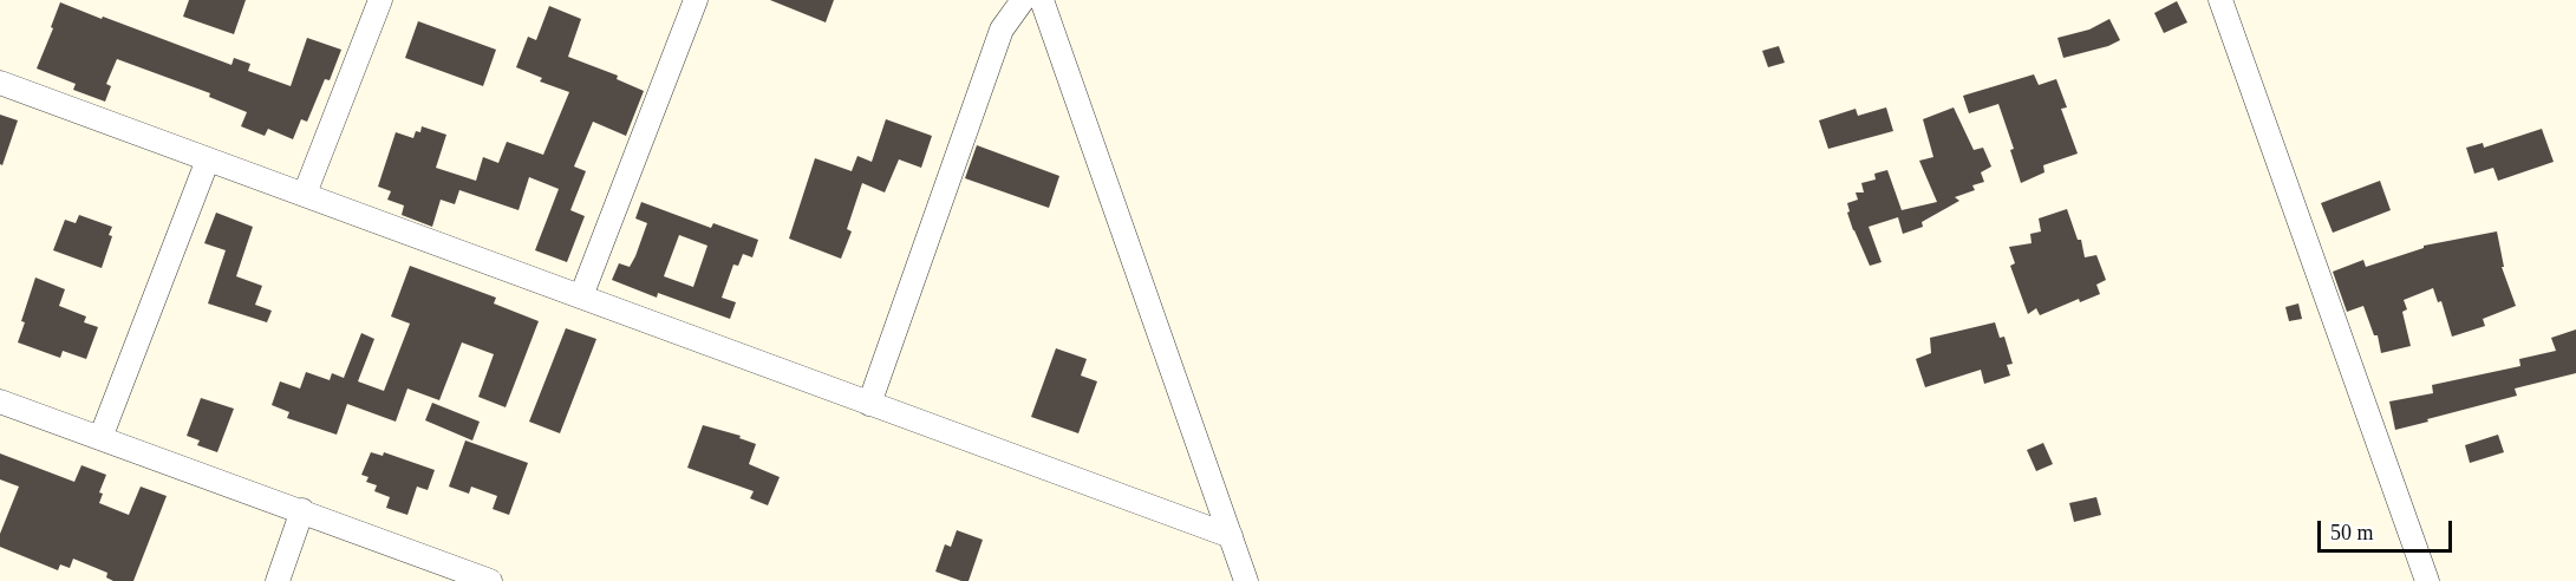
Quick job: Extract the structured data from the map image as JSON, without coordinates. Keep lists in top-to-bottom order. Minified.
{"scale_bar":"50 m"}
